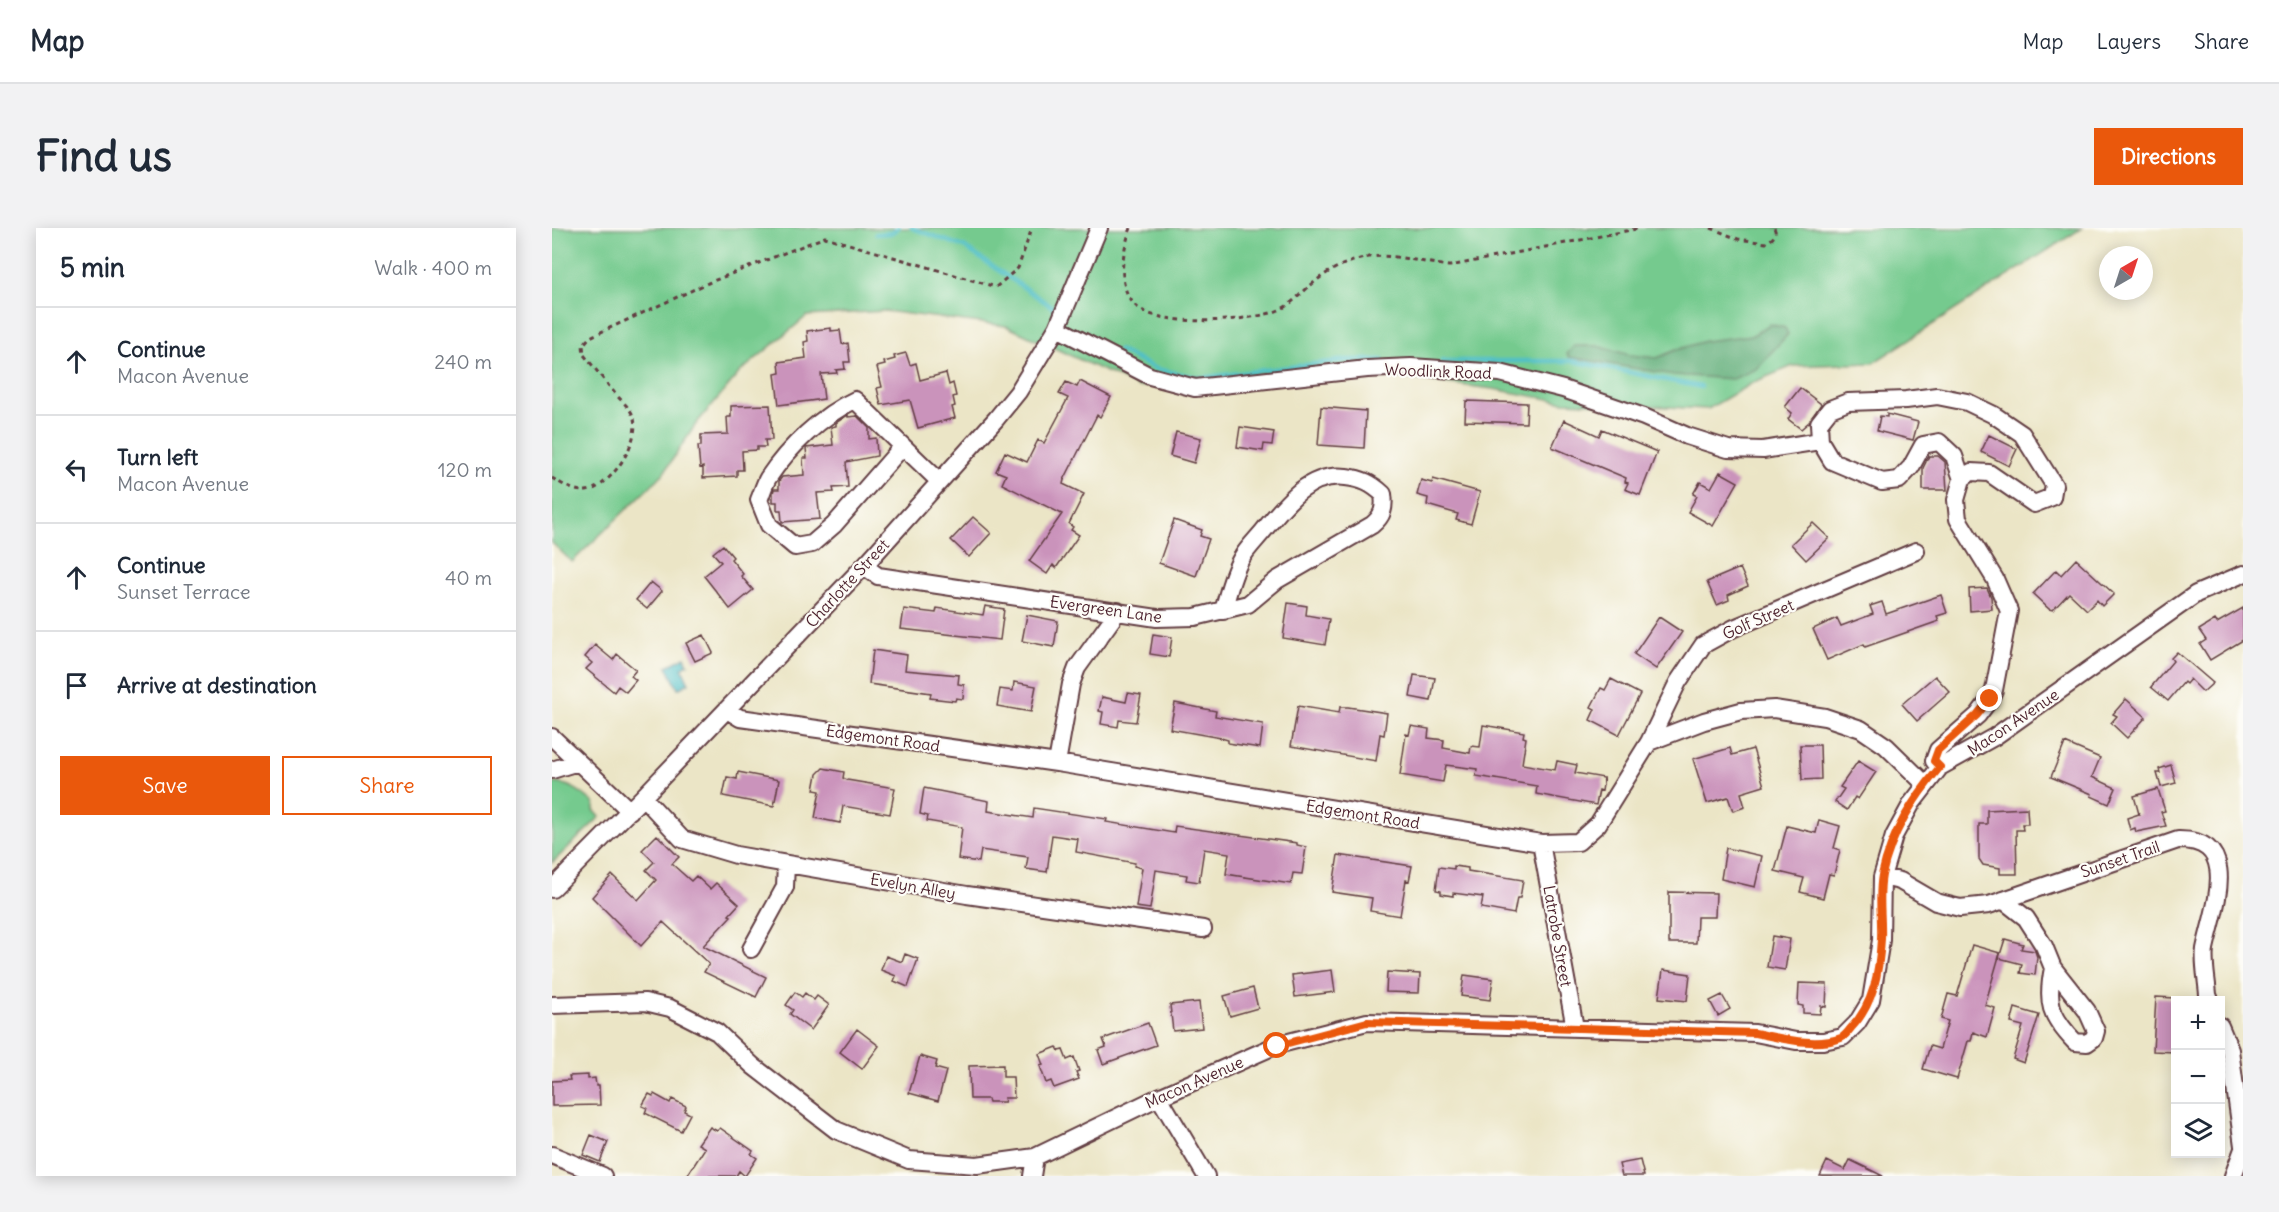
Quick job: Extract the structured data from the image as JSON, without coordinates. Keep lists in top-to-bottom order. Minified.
{"streets":{"street":["Woodlink Road","Charlotte Street","Evergreen Lane","Golf Street","Macon Avenue","Edgemont Road","Sunset Trail","Evelyn Alley","Latrobe Street"]},"crossings":[["Woodlink Road","Charlotte Street"],["Charlotte Street","Evergreen Lane"],["Charlotte Street","Edgemont Road"],["Charlotte Street","Evelyn Alley"],["Golf Street","Edgemont Road"],["Macon Avenue","Sunset Trail"],["Macon Avenue","Latrobe Street"],["Edgemont Road","Latrobe Street"]],"north":"top right","page":{"header":"Map","nav":["Map","Layers","Share"],"buttons":["Directions",["Save","Share"]],"title":"Find us","heading":["5 min","Walk · 400 m"],"list":[["Continue","Macon Avenue","240 m"],["Turn left","Macon Avenue","120 m"],["Continue","Sunset Terrace","40 m"],"Arrive at destination"],"map_buttons":["+","−"]}}
